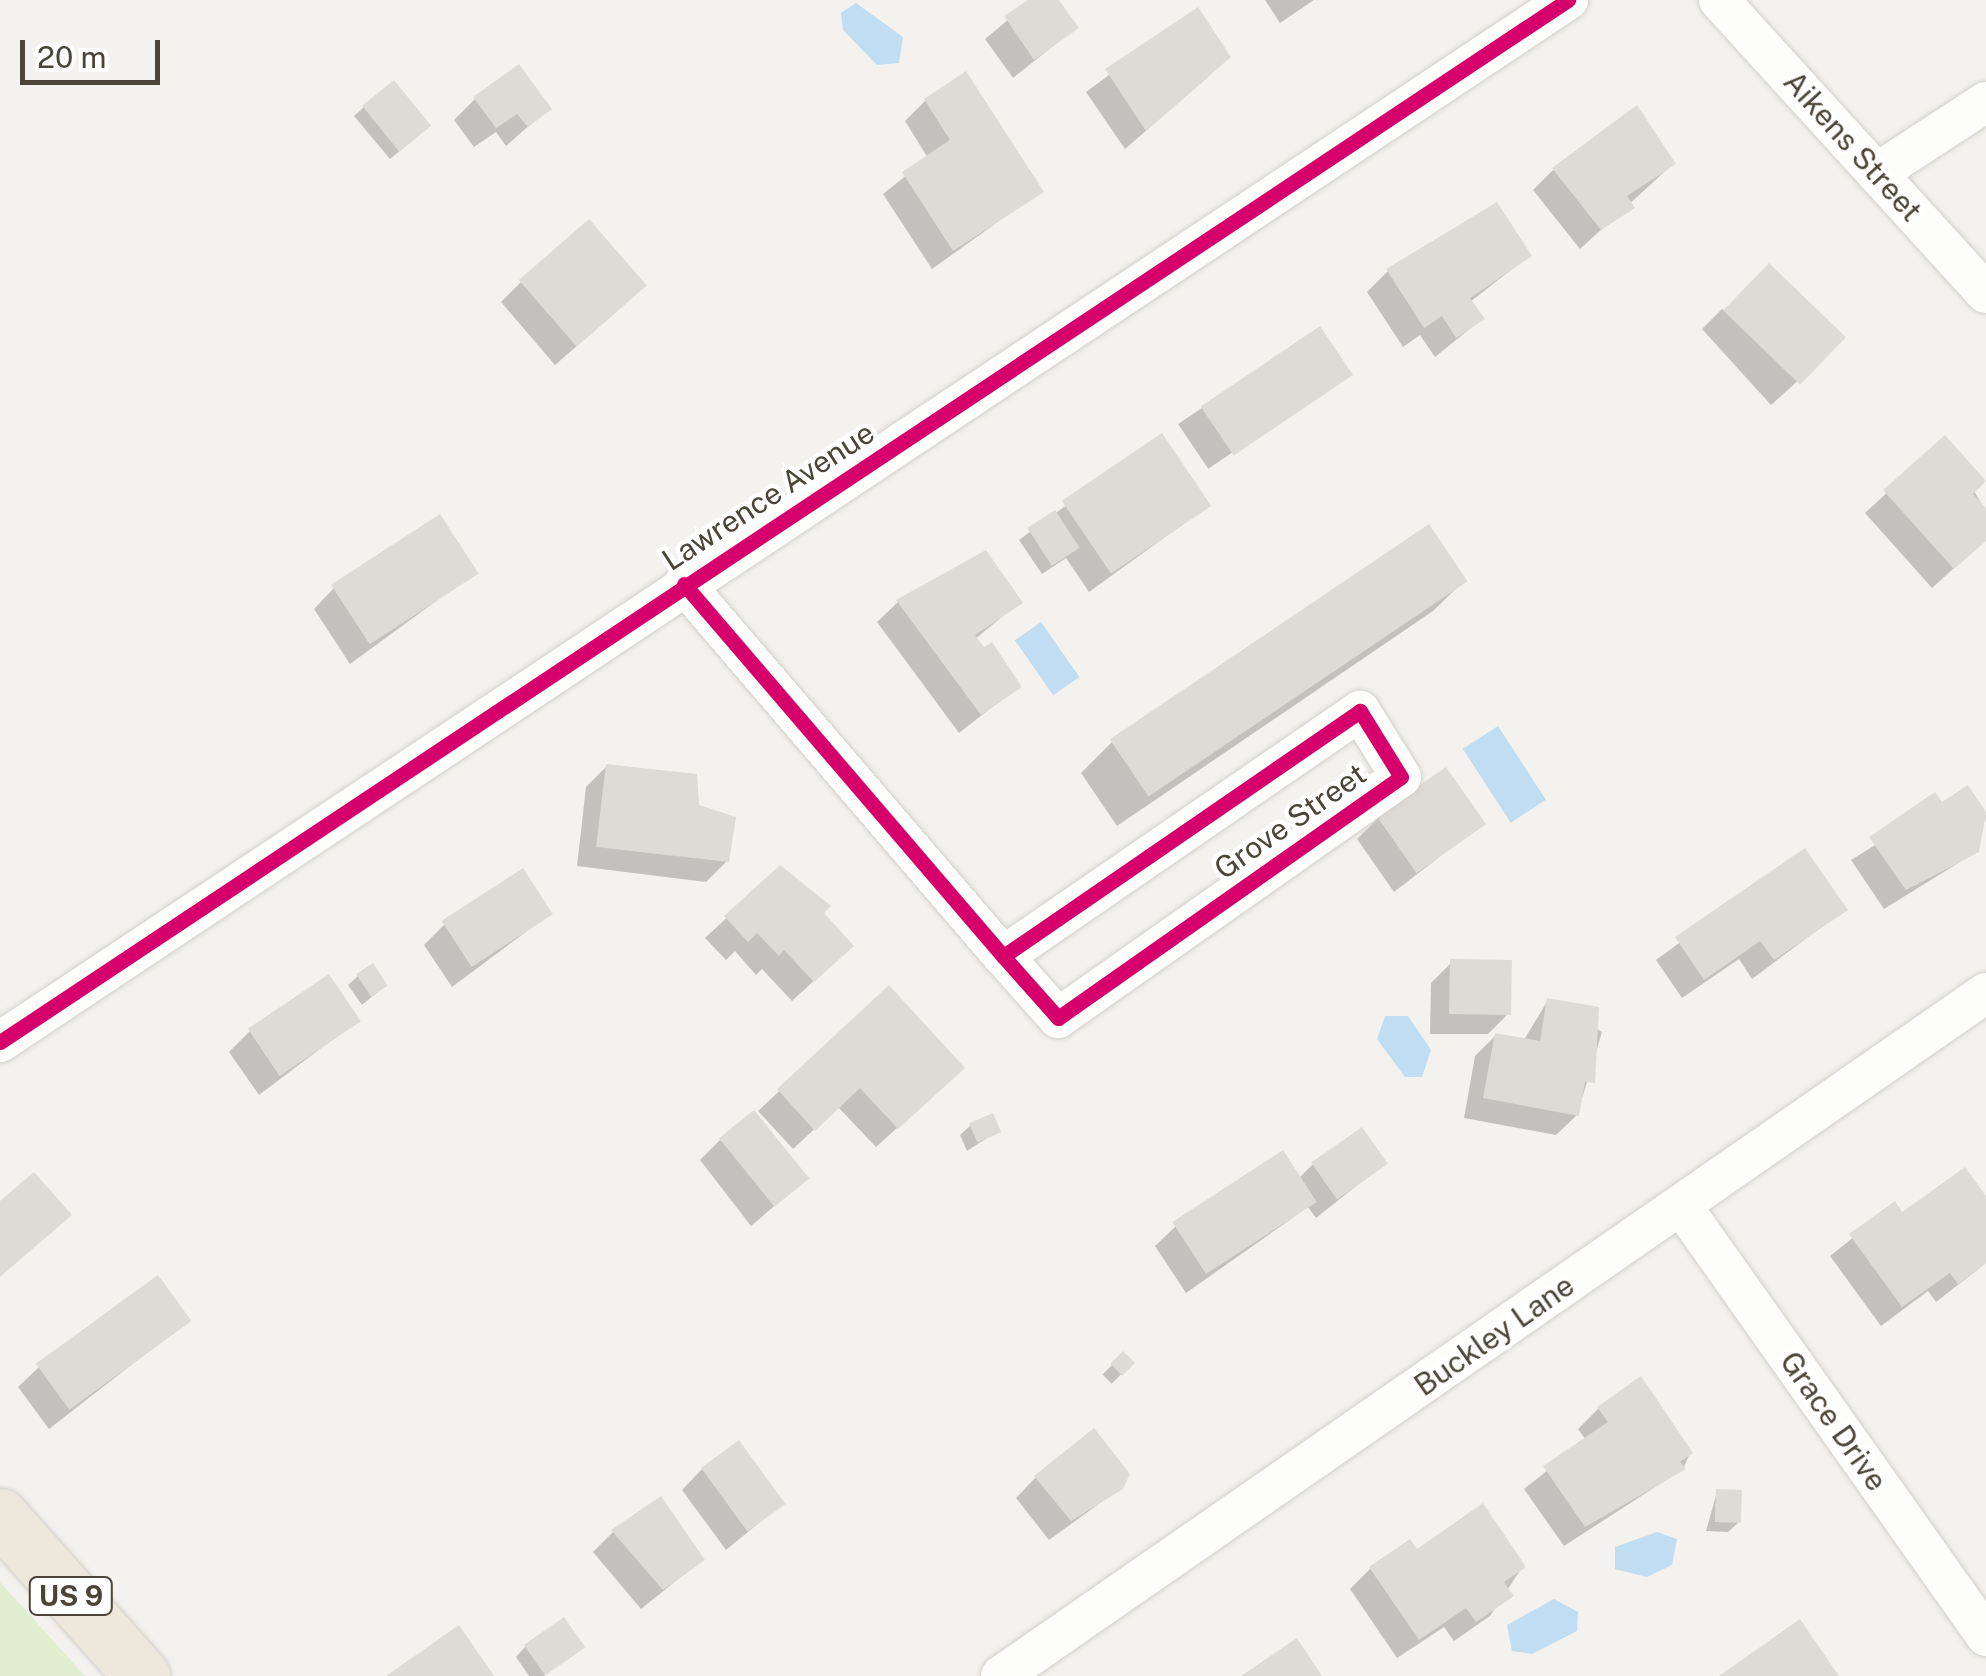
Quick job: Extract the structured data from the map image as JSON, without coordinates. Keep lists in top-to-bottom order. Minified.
{"streets":{"highway":["US 9"],"street":["Aikens Street","Lawrence Avenue","Grove Street","Buckley Lane","Grace Drive"]},"crossings":[["Lawrence Avenue","Grove Street"],["Buckley Lane","Grace Drive"]],"scale_bar":"20 m"}
